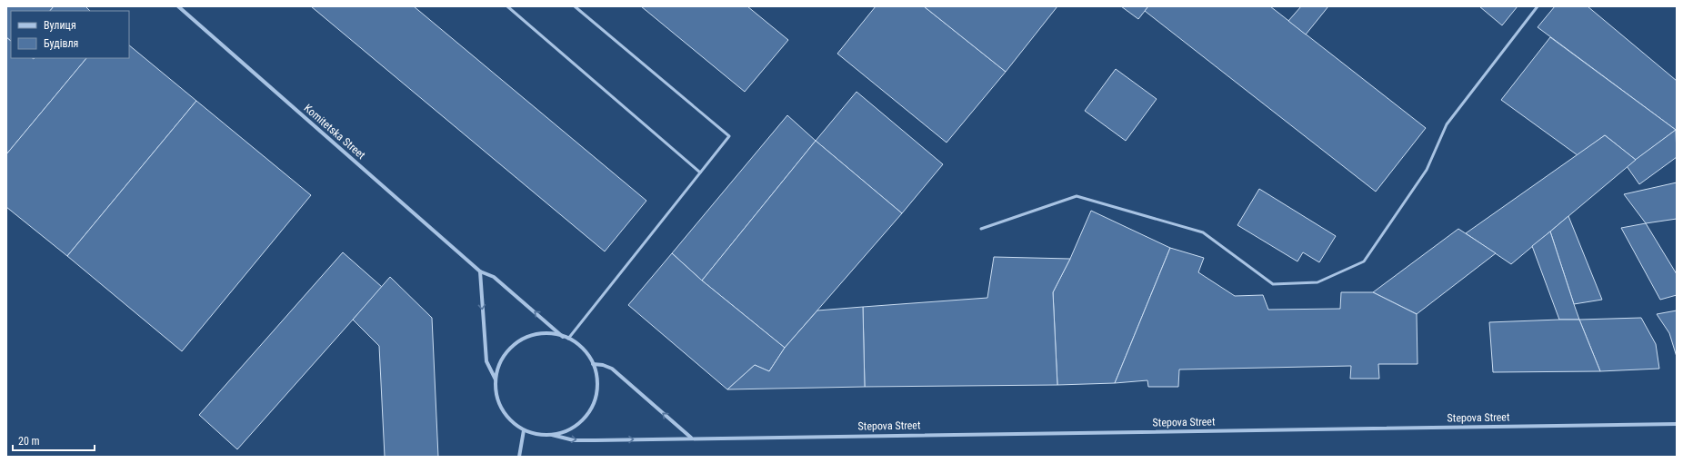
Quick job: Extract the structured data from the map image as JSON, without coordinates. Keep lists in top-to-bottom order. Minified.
{"streets":{"street":["Komitetska Street","Stepova Street"]},"crossings":[["Komitetska Street","Stepova Street"]],"legend":["Вулиця","Будівля"],"scale_bar":"20 m"}
